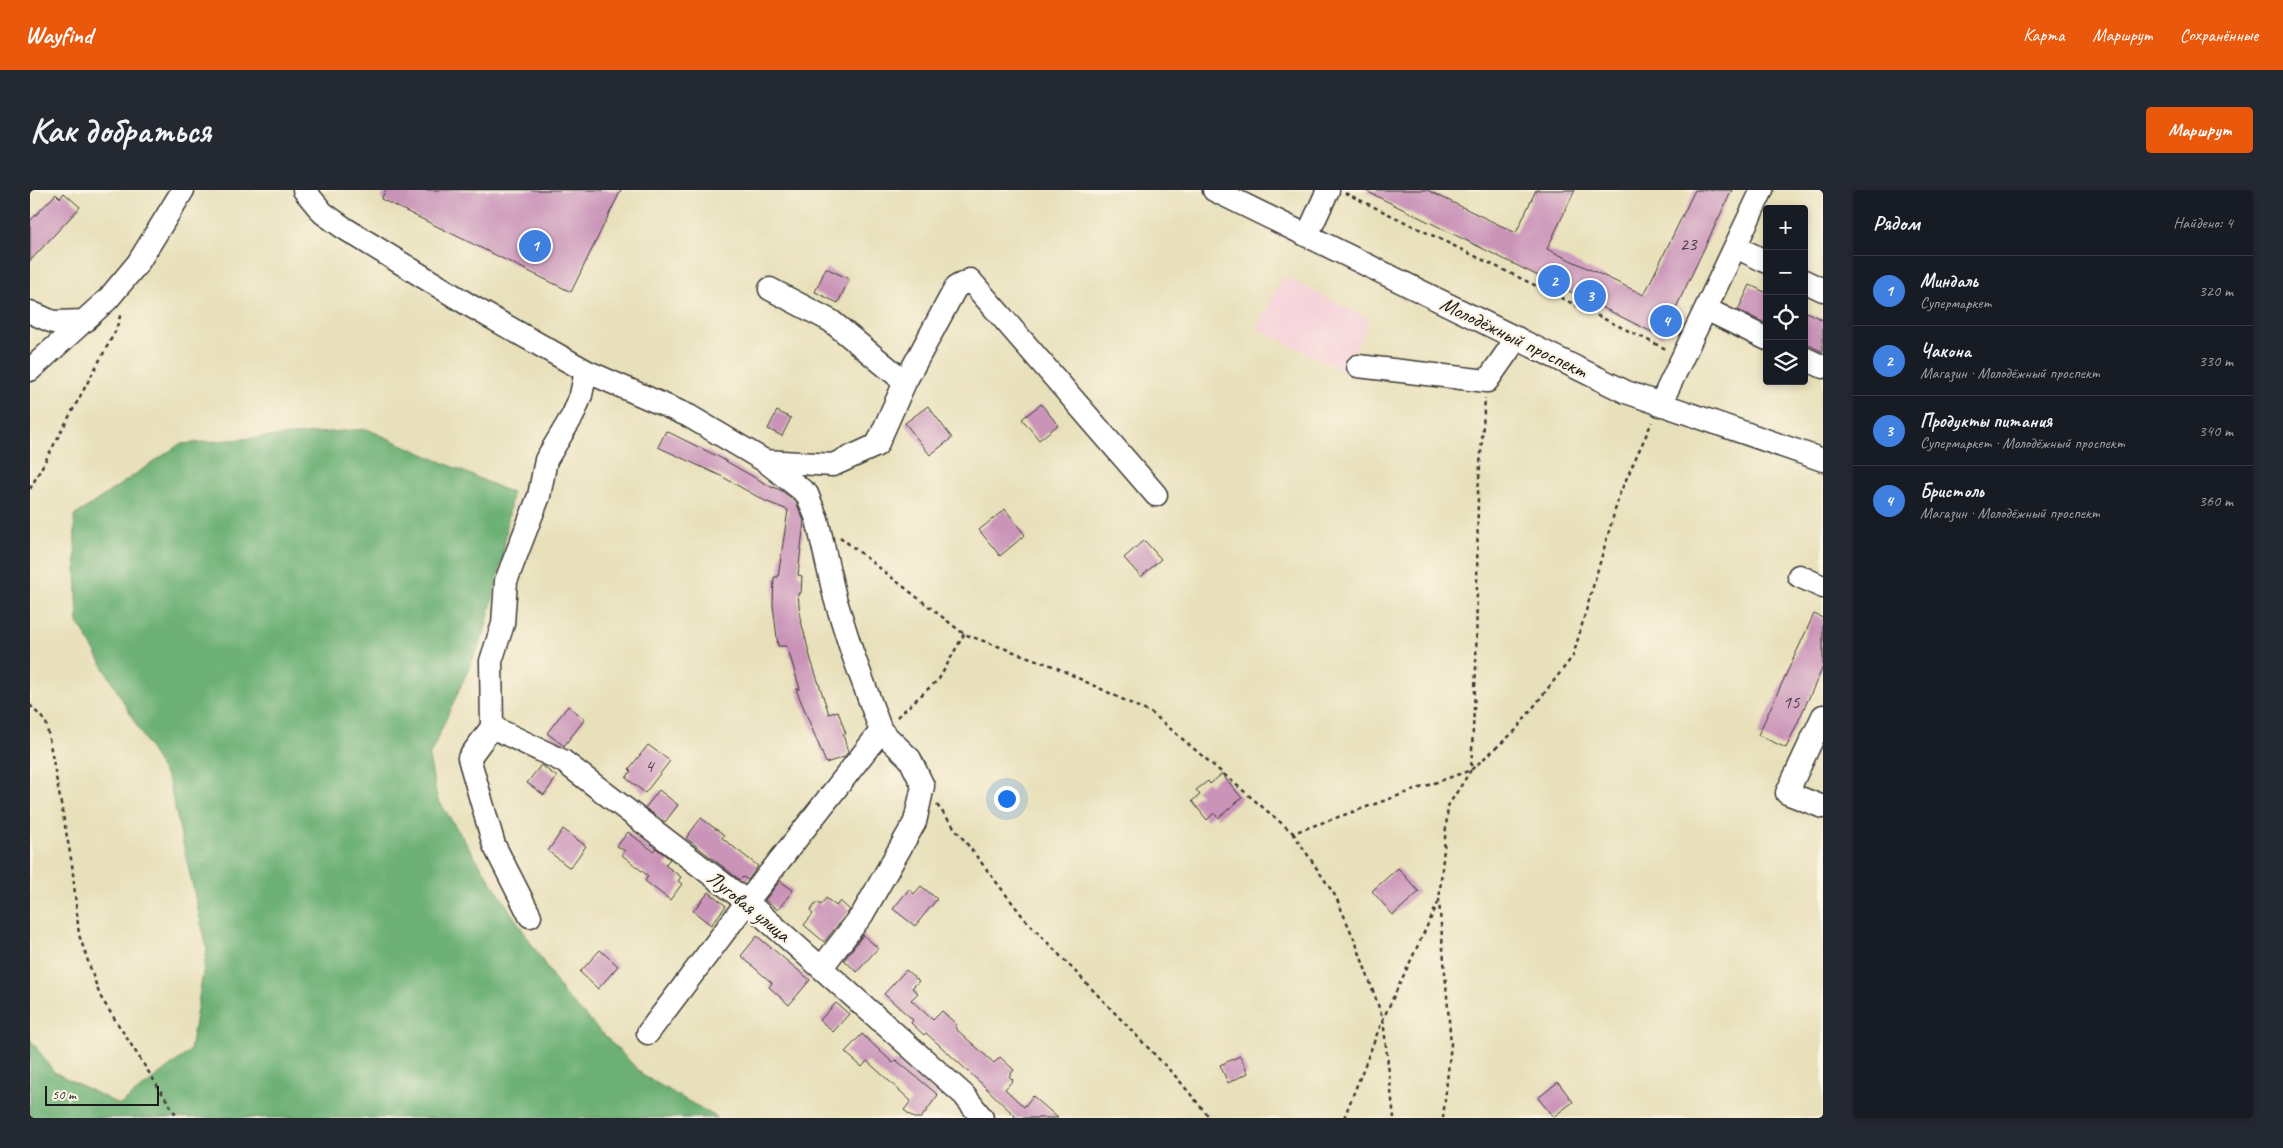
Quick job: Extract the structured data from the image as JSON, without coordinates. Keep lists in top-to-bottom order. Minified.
{"streets":{"street":["Молодёжный проспект","Луговая улица"]},"house_numbers":["23","15","4"],"scale_bar":"50 m","page":{"header":"Wayfind","nav":["Карта","Маршрут","Сохранённые"],"buttons":"Маршрут","title":"Как добраться","heading":["Рядом","Найдено: 4"],"map_buttons":["+","−"],"pins":["1","2","3","4"],"list":[{"mark":"1","name":"Миндаль","note":"Супермаркет","value":"320 m"},{"mark":"2","name":"Чакона","note":"Магазин · Молодёжный проспект","value":"330 m"},{"mark":"3","name":"Продукты питания","note":"Супермаркет · Молодёжный проспект","value":"340 m"},{"mark":"4","name":"Бристоль","note":"Магазин · Молодёжный проспект","value":"360 m"}],"scale":"50 m"}}
